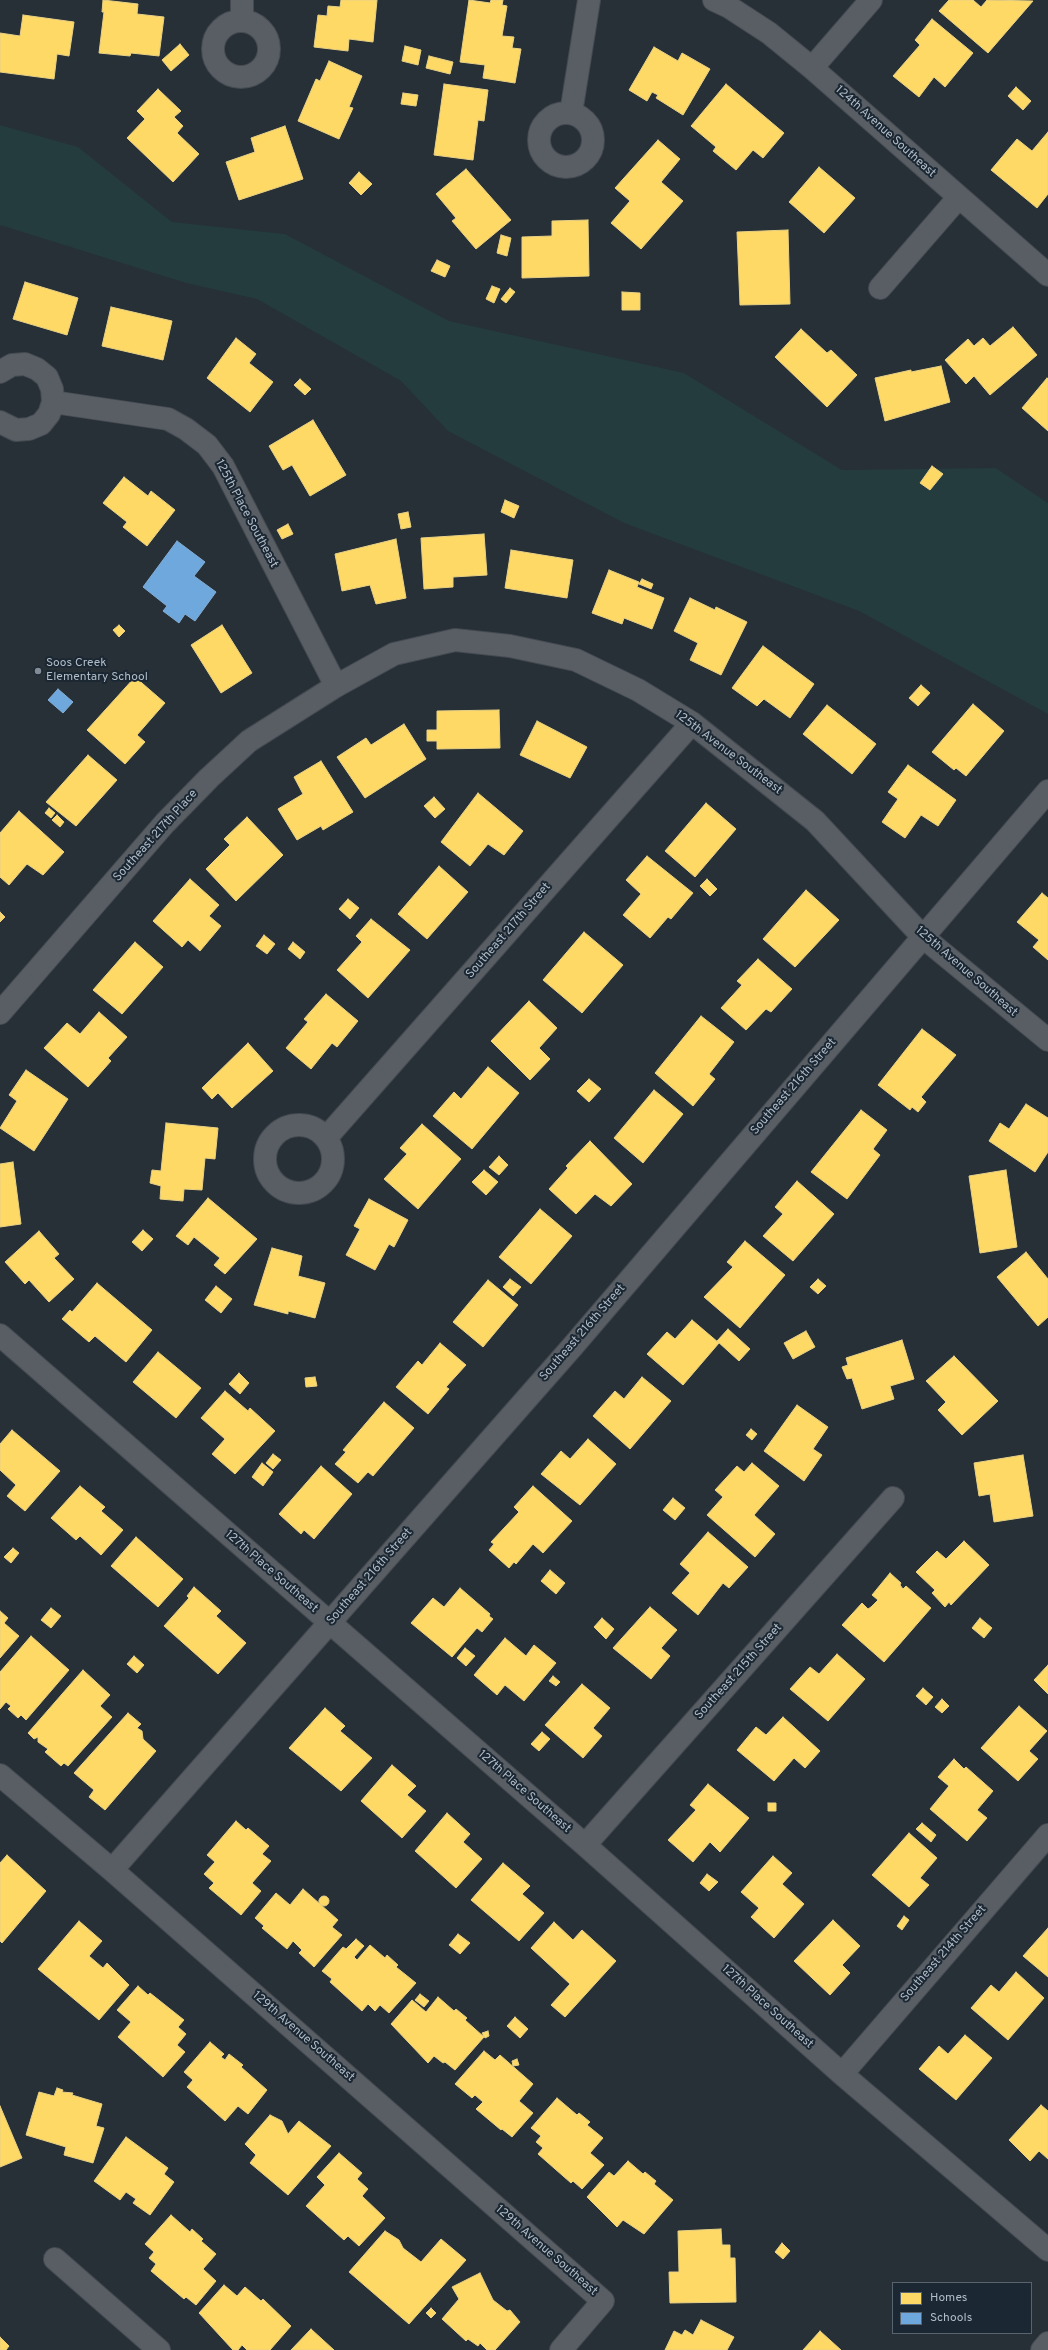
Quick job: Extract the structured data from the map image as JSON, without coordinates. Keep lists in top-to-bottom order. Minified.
{"streets":{"street":["124th Avenue Southeast","125th Place Southeast","125th Avenue Southeast","Southeast 217th Place","Southeast 217th Street","Southeast 216th Street","127th Place Southeast","Southeast 215th Street","Southeast 214th Street","129th Avenue Southeast"]},"crossings":[["125th Place Southeast","125th Avenue Southeast"],["125th Place Southeast","Southeast 217th Place"],["125th Avenue Southeast","Southeast 217th Place"],["125th Avenue Southeast","Southeast 217th Street"],["125th Avenue Southeast","Southeast 216th Street"],["Southeast 216th Street","127th Place Southeast"],["Southeast 216th Street","129th Avenue Southeast"],["127th Place Southeast","Southeast 215th Street"],["127th Place Southeast","Southeast 214th Street"]],"places":["Soos Creek Elementary School"],"legend":["Homes","Schools"]}
